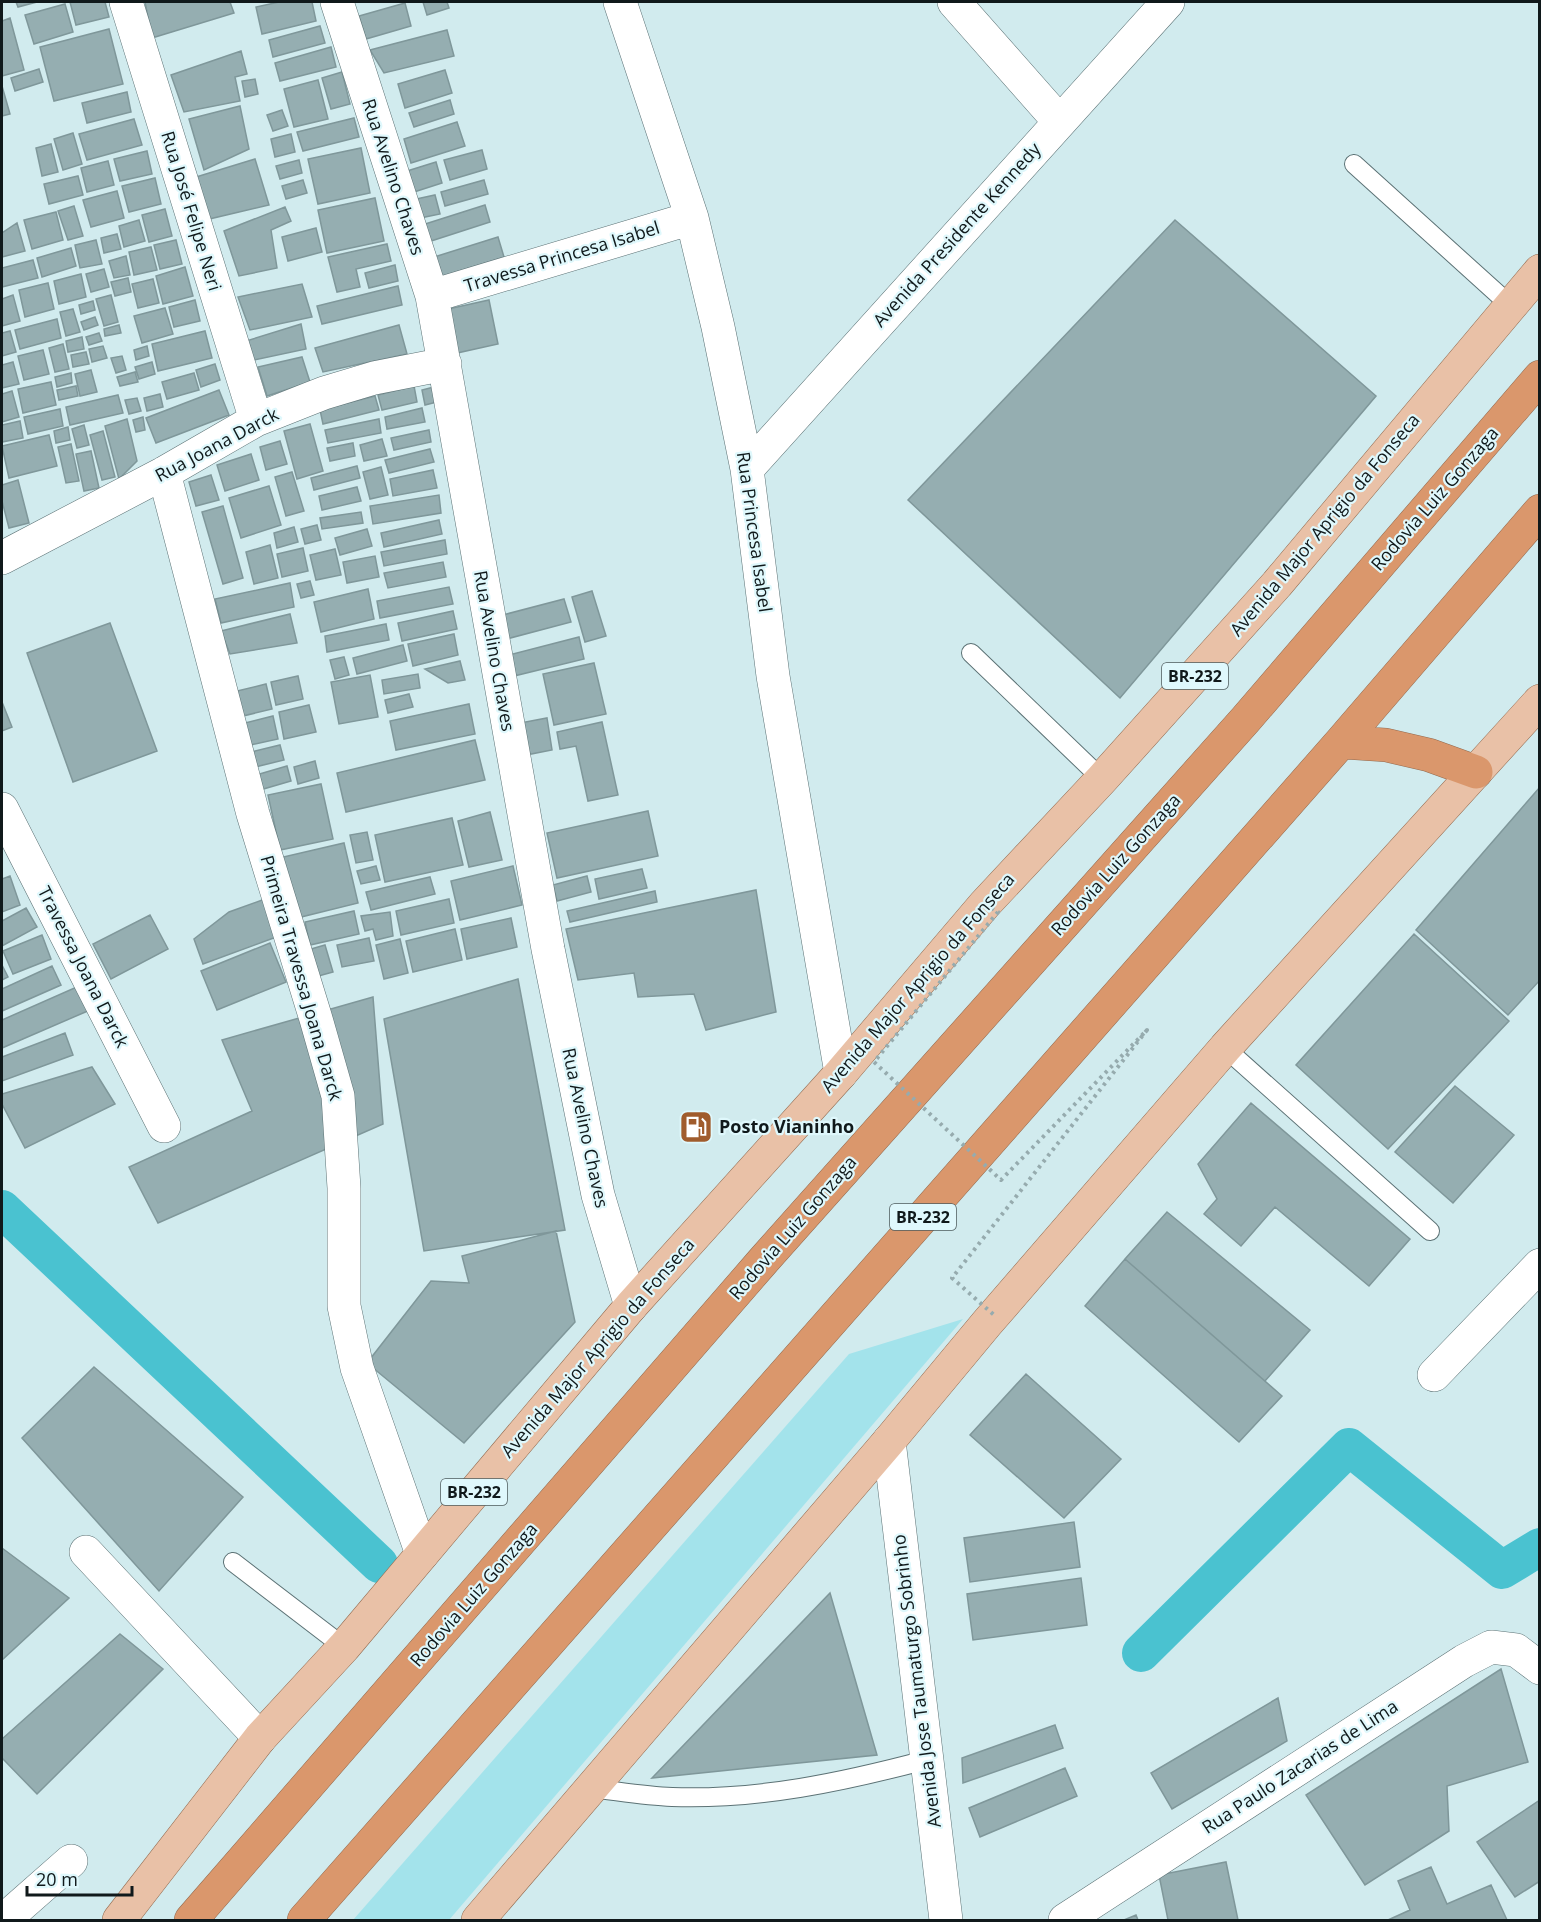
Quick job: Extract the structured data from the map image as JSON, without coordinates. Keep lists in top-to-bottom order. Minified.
{"streets":{"highway":["Rodovia Luiz Gonzaga","BR-232"],"main road":["Avenida Major Aprigio da Fonseca"],"street":["Rua Avelino Chaves","Rua José Felipe Neri","Avenida Presidente Kennedy","Travessa Princesa Isabel","Rua Joana Darck","Rua Princesa Isabel","Travessa Joana Darck","Primeira Travessa Joana Darck","Avenida Jose Taumaturgo Sobrinho","Rua Paulo Zacarias de Lima"]},"crossings":[["Rua Avelino Chaves","Travessa Princesa Isabel"],["Rua Avelino Chaves","Rua Joana Darck"],["Rua Avelino Chaves","Avenida Major Aprigio da Fonseca"],["Rua José Felipe Neri","Rua Joana Darck"],["Avenida Presidente Kennedy","Rua Princesa Isabel"],["Travessa Princesa Isabel","Rua Princesa Isabel"],["Rua Joana Darck","Primeira Travessa Joana Darck"],["Avenida Major Aprigio da Fonseca","Rua Princesa Isabel"],["Avenida Major Aprigio da Fonseca","Primeira Travessa Joana Darck"]],"places":{"fuel station":["Posto Vianinho"]},"scale_bar":"20 m"}
